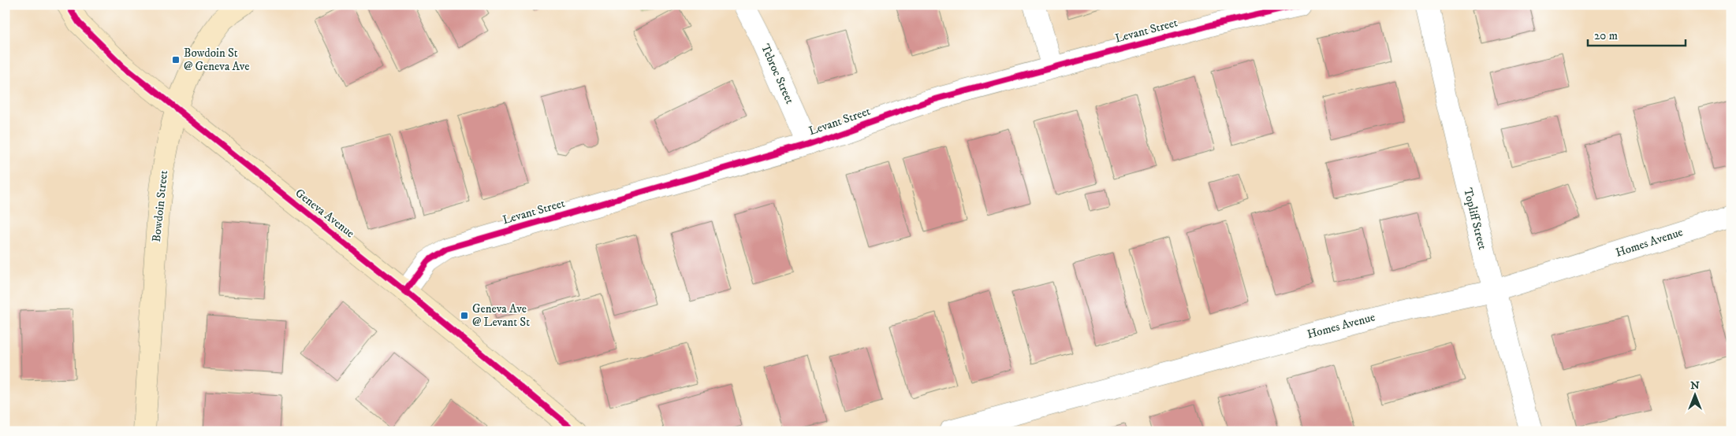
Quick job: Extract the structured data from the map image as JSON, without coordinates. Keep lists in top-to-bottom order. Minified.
{"streets":{"main road":["Bowdoin Street","Geneva Avenue"],"street":["Levant Street","Tebroc Street","Topliff Street","Homes Avenue"]},"crossings":[["Levant Street","Tebroc Street"],["Levant Street","Geneva Avenue"],["Bowdoin Street","Geneva Avenue"],["Topliff Street","Homes Avenue"]],"places":{"transit":["Bowdoin St @ Geneva Ave","Geneva Ave @ Levant St"]},"scale_bar":"20 m","north":"top"}
